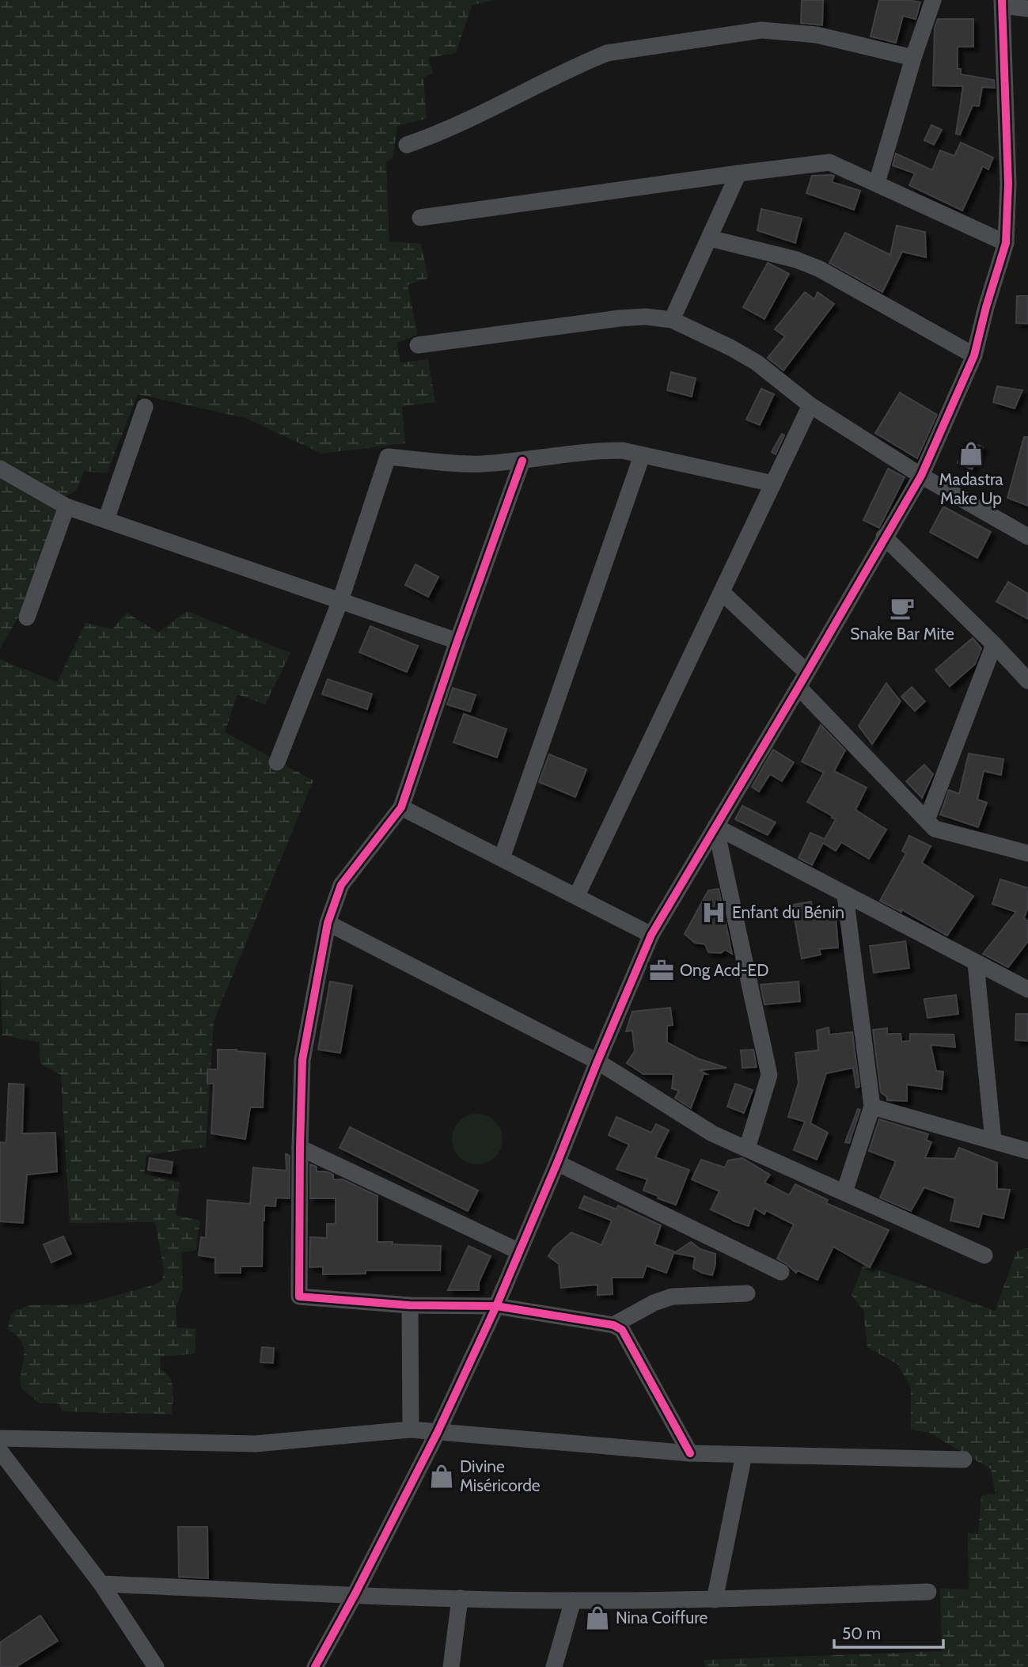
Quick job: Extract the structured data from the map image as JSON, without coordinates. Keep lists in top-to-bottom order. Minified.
{"places":{"shop":["Madastra Make Up","Divine Miséricorde","Nina Coiffure"],"cafe":["Snake Bar Mite"],"hospital":["Enfant du Bénin"],"office":["Ong Acd-ED"]},"scale_bar":"50 m"}
